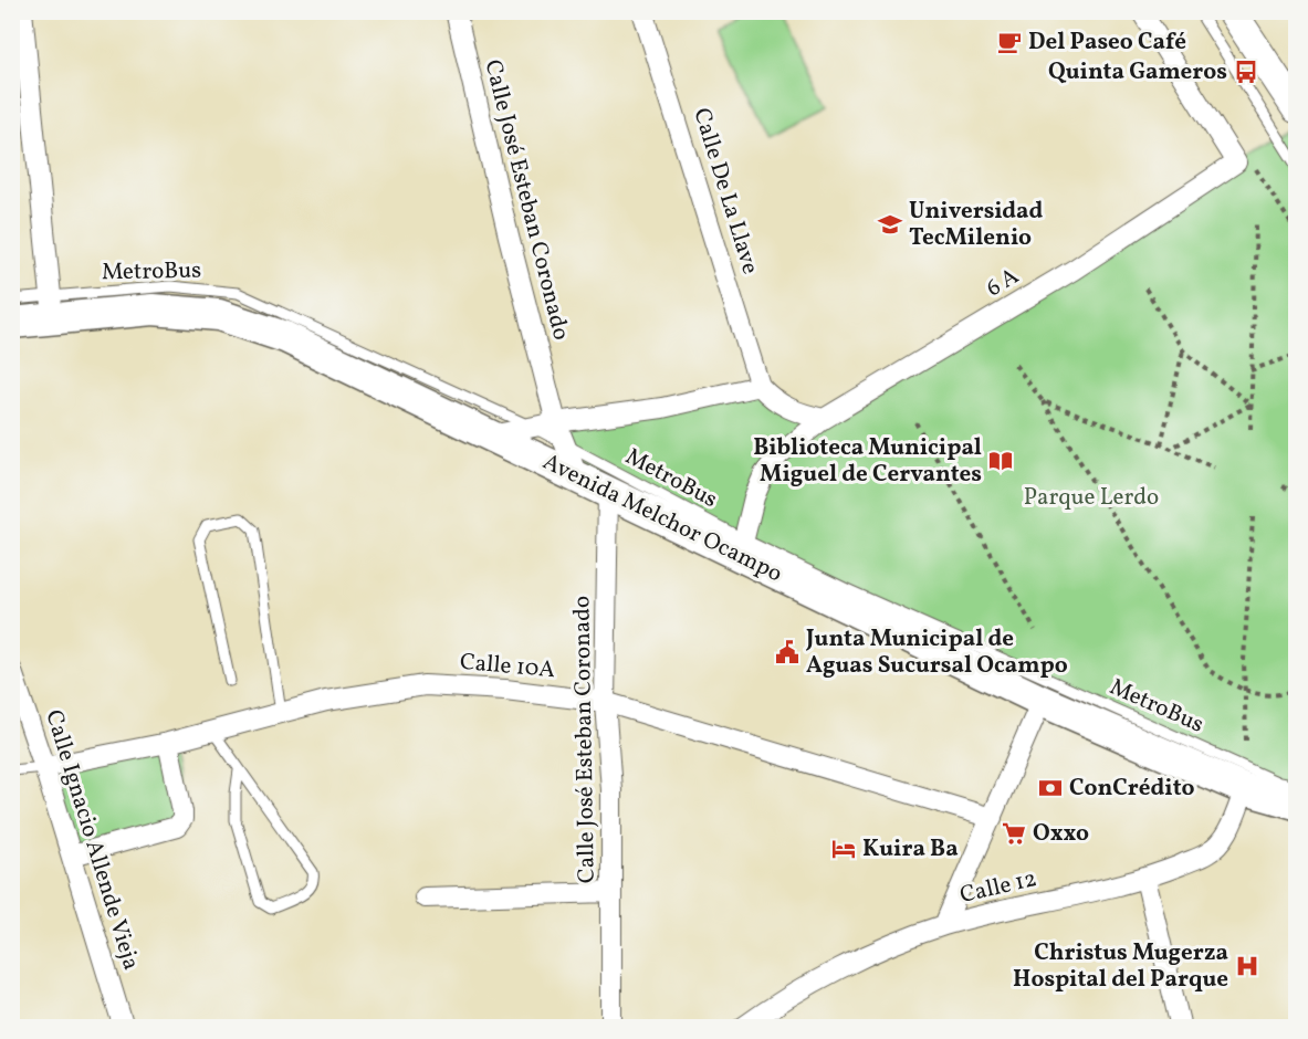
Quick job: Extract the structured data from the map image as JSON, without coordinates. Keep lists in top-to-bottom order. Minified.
{"streets":{"main road":["Avenida Melchor Ocampo"],"street":["Calle De La Llave","Calle José Esteban Coronado","6 A","Calle 10A","Calle Ignacio Allende Vieja","Calle 12"],"lane":["MetroBus"]},"crossings":[["Calle José Esteban Coronado","MetroBus"],["Calle José Esteban Coronado","Avenida Melchor Ocampo"],["Calle José Esteban Coronado","Calle 10A"],["MetroBus","6 A"],["MetroBus","Avenida Melchor Ocampo"],["6 A","Avenida Melchor Ocampo"],["Avenida Melchor Ocampo","Calle 12"],["Calle 10A","Calle Ignacio Allende Vieja"]],"parks":["Parque Lerdo"],"places":{"cafe":["Del Paseo Café"],"bus stop":["Quinta Gameros"],"school or university":["Universidad TecMilenio"],"library":["Biblioteca Municipal Miguel de Cervantes"],"public building":["Junta Municipal de Aguas Sucursal Ocampo"],"bank":["ConCrédito"],"supermarket":["Oxxo"],"hotel":["Kuira Ba"],"hospital":["Christus Mugerza Hospital del Parque"]}}
